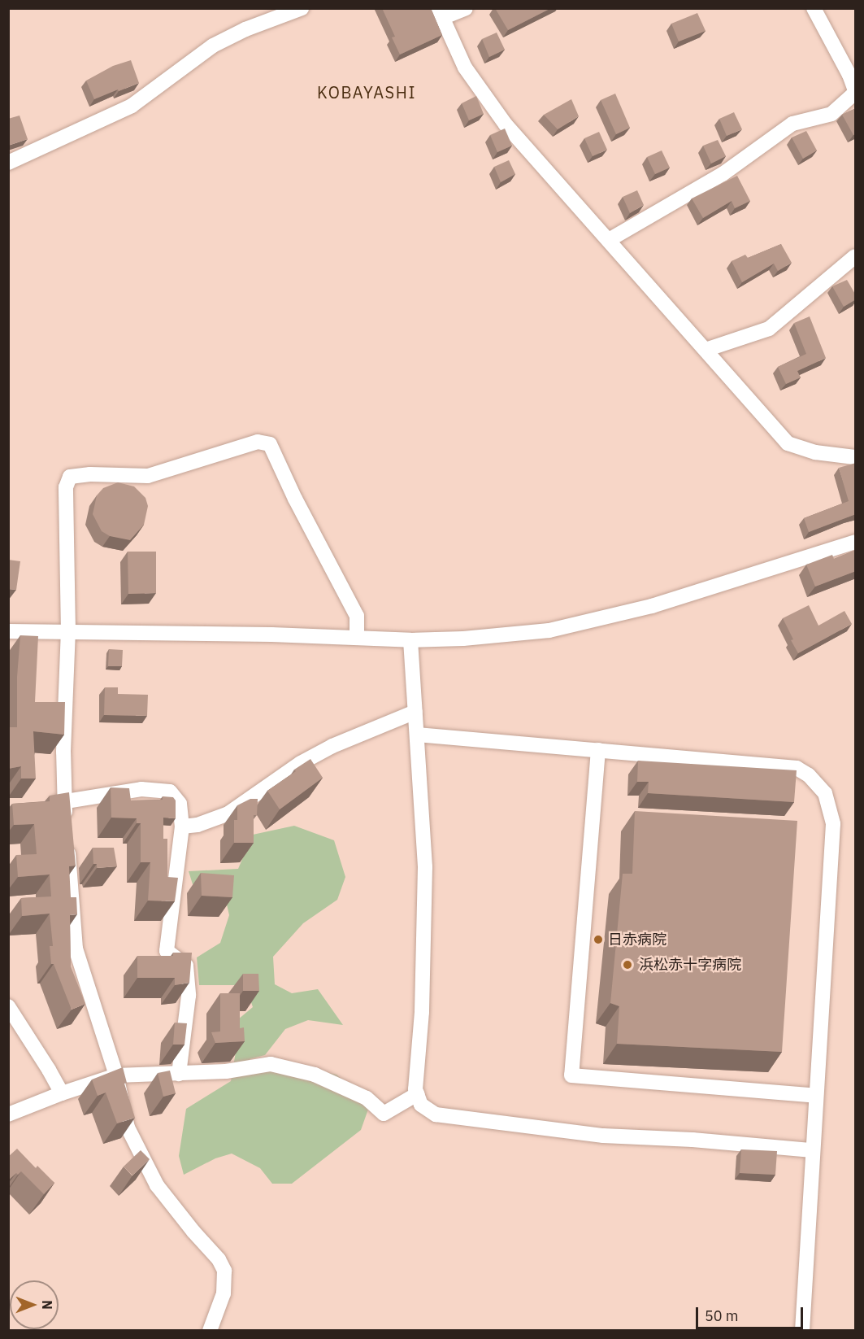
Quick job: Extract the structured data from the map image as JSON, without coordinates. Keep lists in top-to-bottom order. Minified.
{"districts":["KOBAYASHI"],"places":["日赤病院","浜松赤十字病院"],"scale_bar":"50 m","north":"right"}
